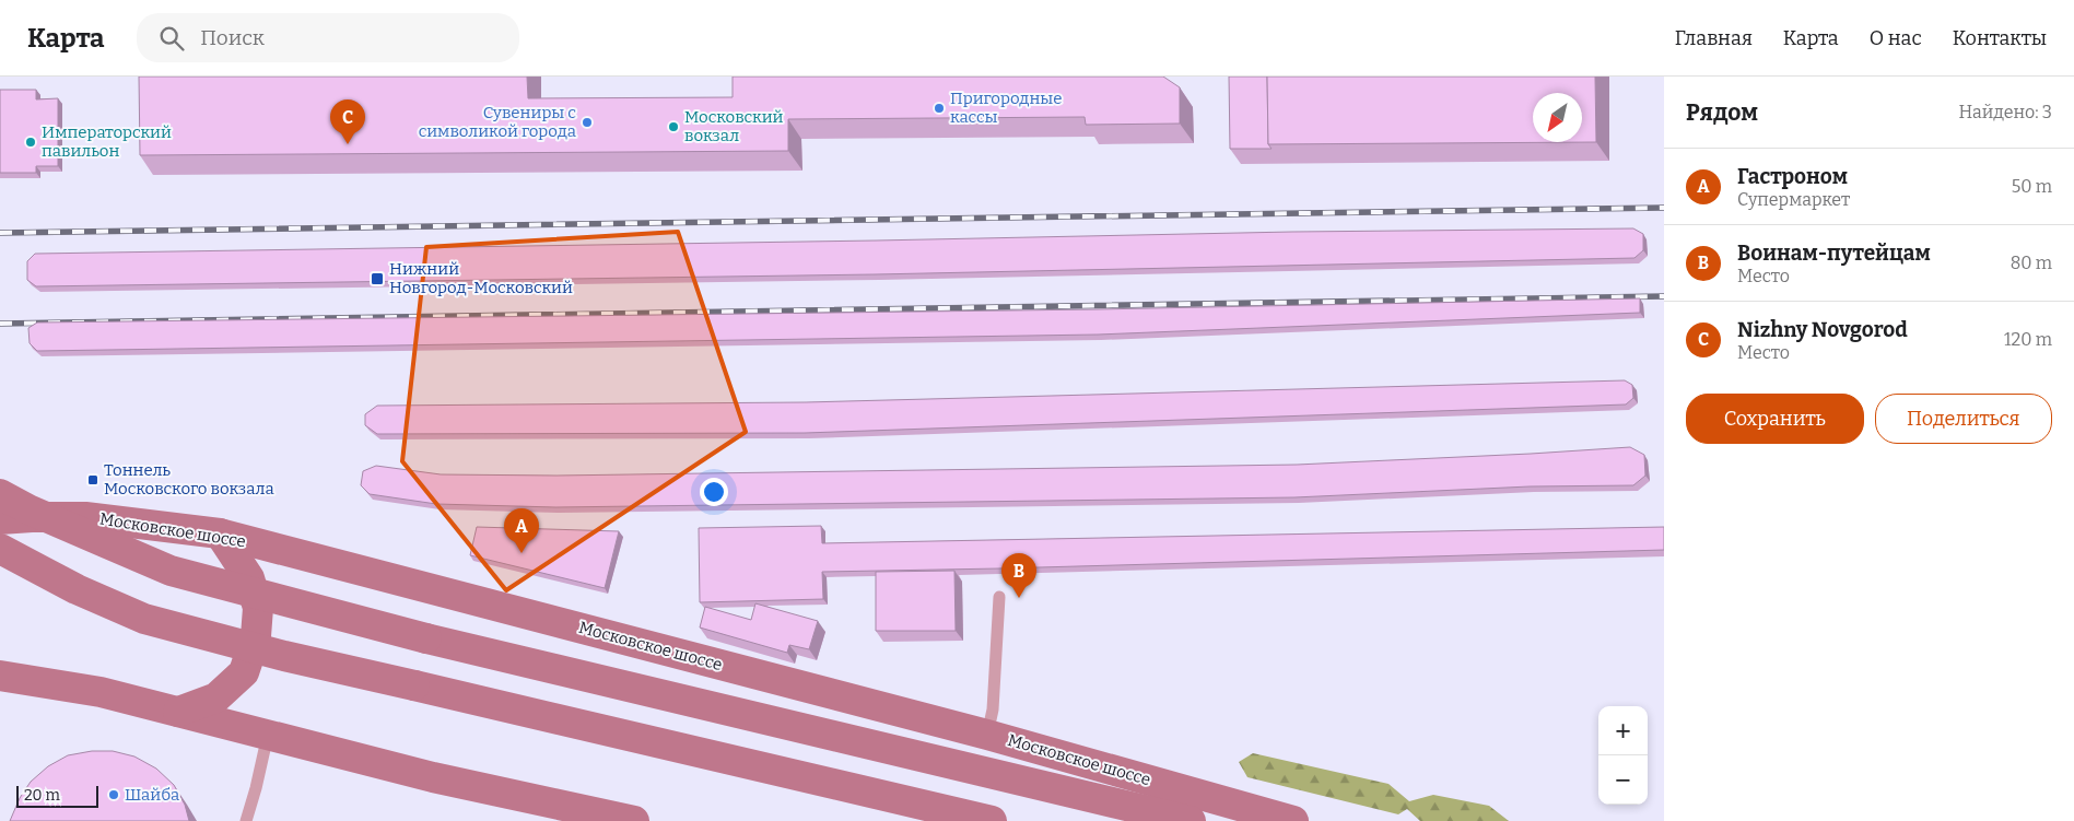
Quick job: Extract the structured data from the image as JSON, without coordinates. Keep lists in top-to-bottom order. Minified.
{"streets":{"main road":["Московское шоссе"]},"places":{"other":["Пригородные кассы","Сувениры с символикой города","Московский вокзал","Императорский павильон","Шайба"],"transit":["Нижний Новгород-Московский","Тоннель Московского вокзала"]},"scale_bar":"20 m","north":"bottom left","page":{"header":"Карта","search":"Поиск","nav":["Главная","Карта","О нас","Контакты"],"heading":["Рядом","Найдено: 3"],"pins":["C","A","B"],"list":[{"mark":"A","name":"Гастроном","note":"Супермаркет","value":"50 m"},{"mark":"B","name":"Воинам-путейцам","note":"Место","value":"80 m"},{"mark":"C","name":"Nizhny Novgorod","note":"Место","value":"120 m"}],"buttons":["Сохранить","Поделиться"],"map_buttons":["+","−"],"scale":"20 m"}}
